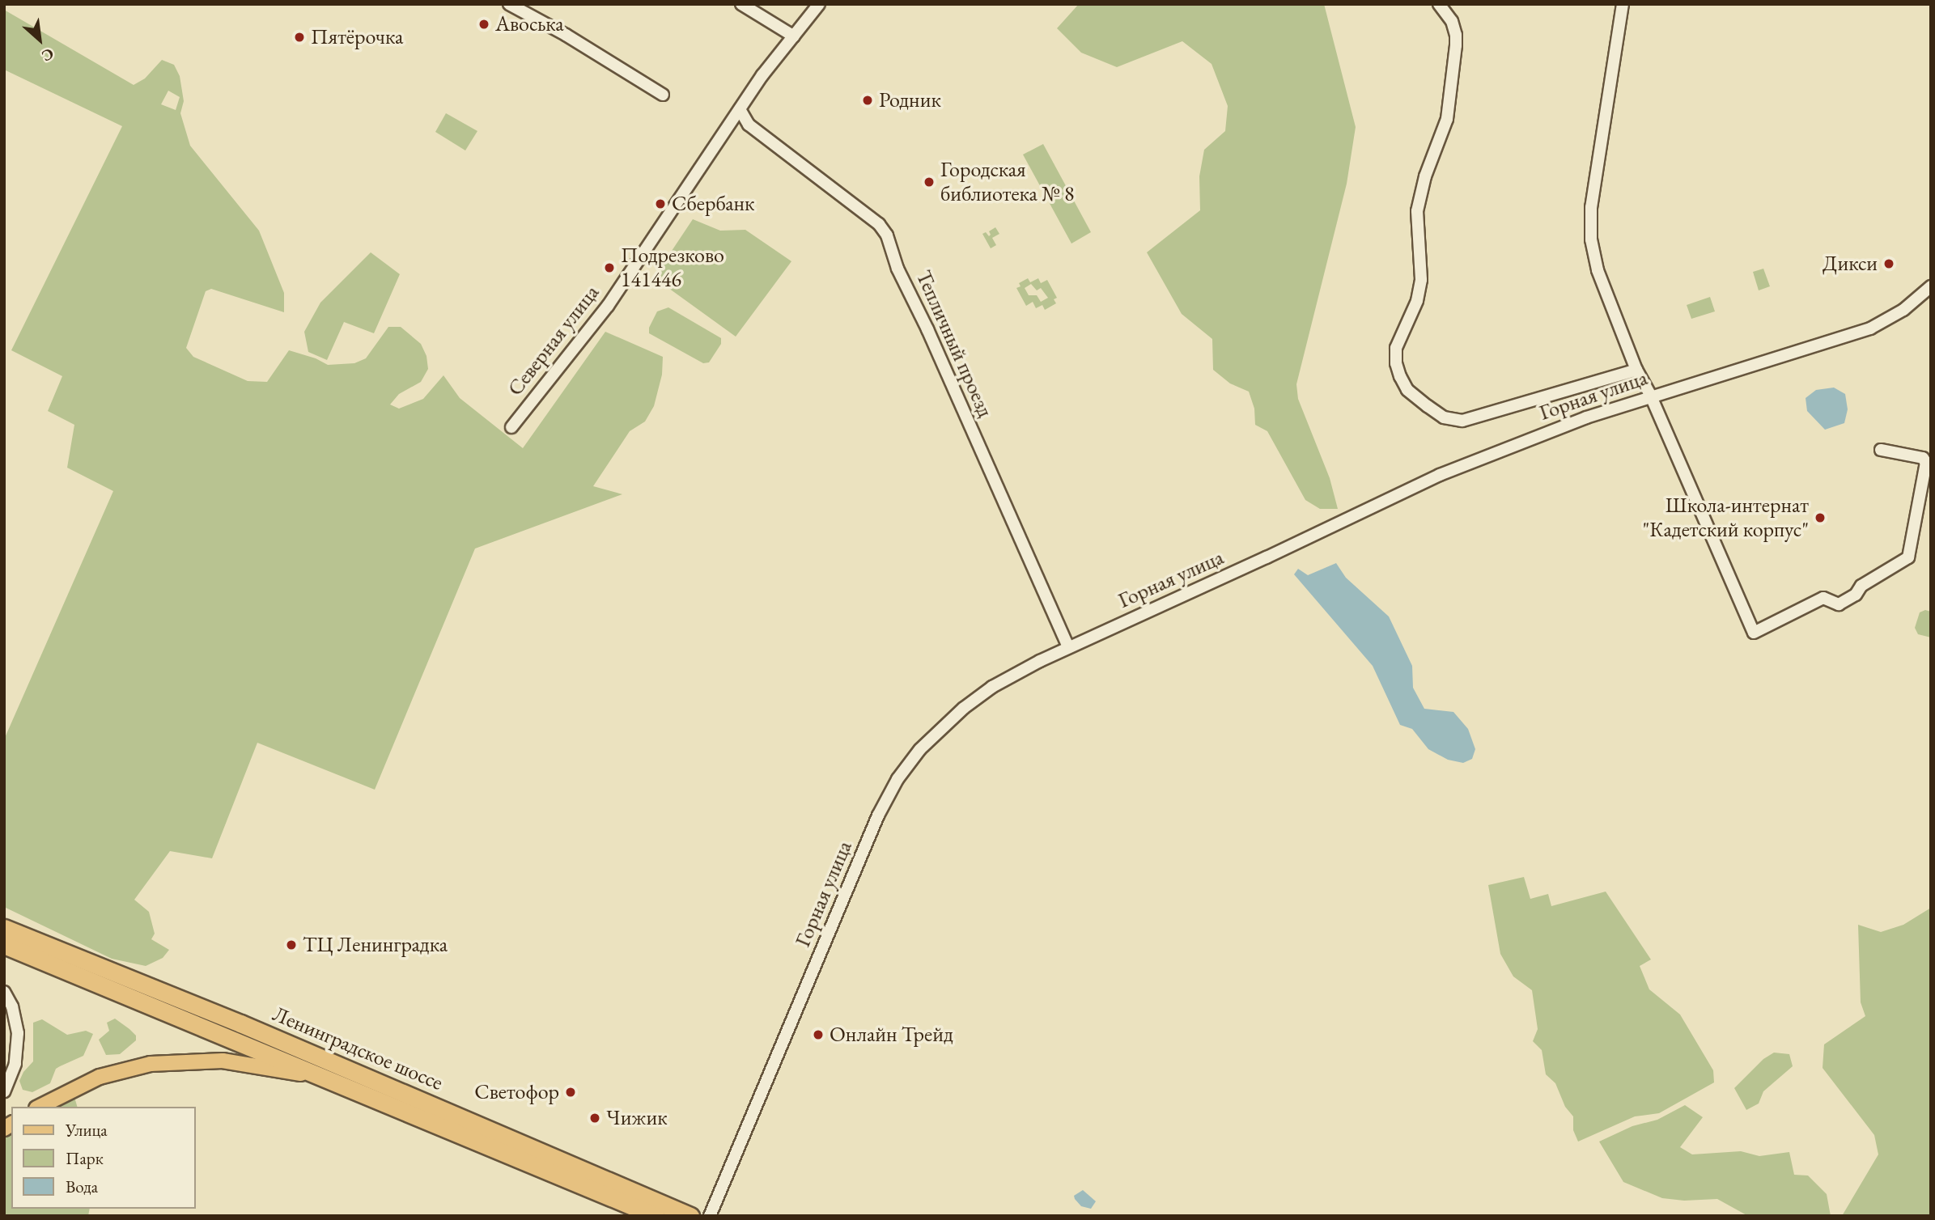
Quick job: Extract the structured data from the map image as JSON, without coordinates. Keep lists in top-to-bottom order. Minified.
{"streets":{"highway":["Ленинградское шоссе"],"street":["Северная улица","Тепличный проезд","Горная улица"]},"crossings":[["Северная улица","Тепличный проезд"],["Тепличный проезд","Горная улица"]],"places":["Авоська","Пятёрочка","Родник","Городская библиотека № 8","Сбербанк","Дикси","Подрезково 141446","Школа-интернат \"Кадетский корпус\"","ТЦ Ленинградка","Онлайн Трейд","Светофор","Чижик"],"legend":["Улица","Парк","Вода"],"north":"bottom right"}
